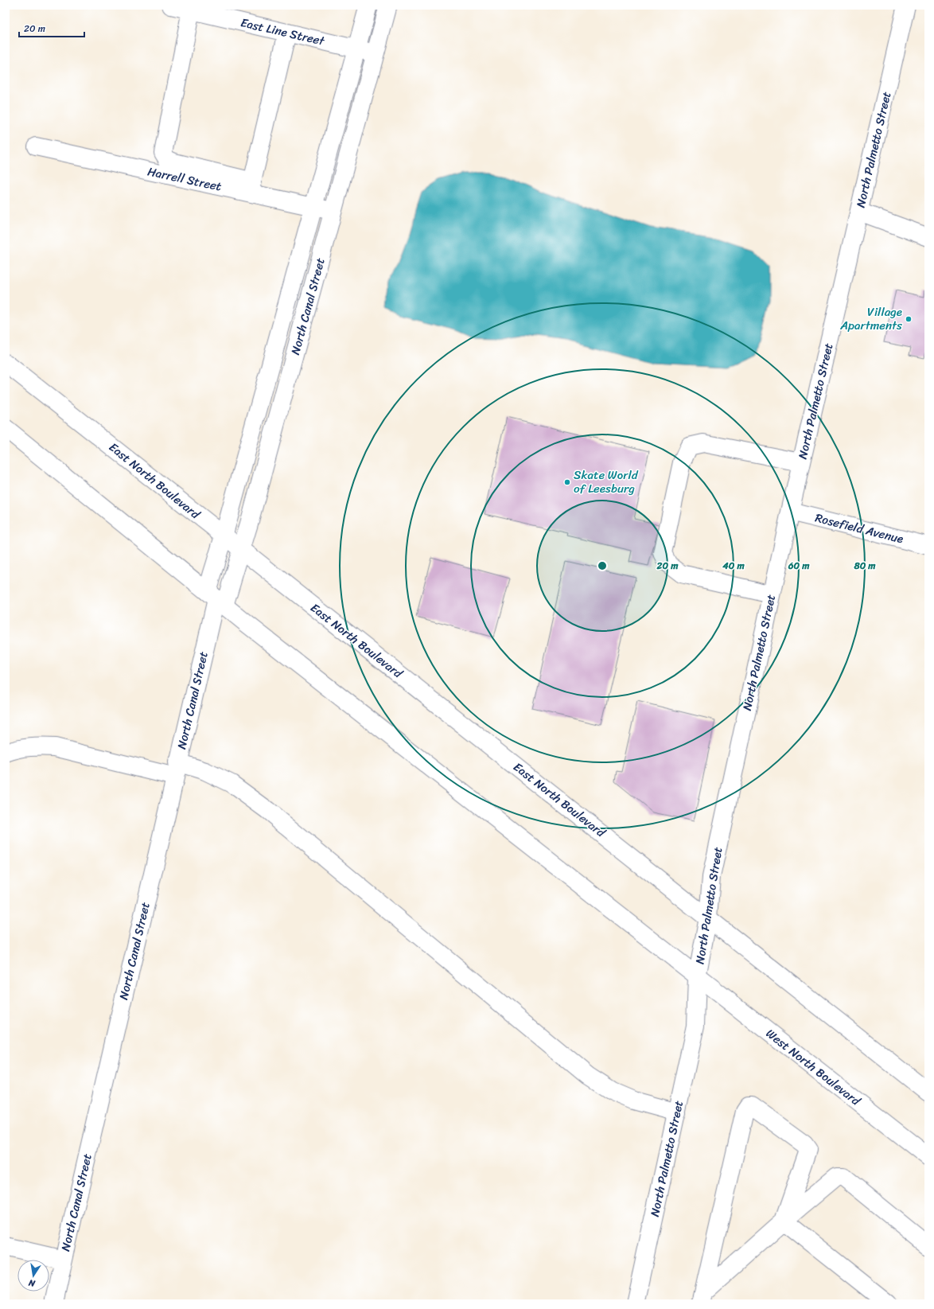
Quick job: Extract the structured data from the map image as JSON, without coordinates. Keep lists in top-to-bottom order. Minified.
{"streets":{"street":["East Line Street","North Palmetto Street","Harrell Street","North Canal Street","East North Boulevard","Rosefield Avenue","West North Boulevard"]},"crossings":[["East Line Street","North Canal Street"],["North Palmetto Street","East North Boulevard"],["North Palmetto Street","Rosefield Avenue"],["North Palmetto Street","West North Boulevard"],["Harrell Street","North Canal Street"],["North Canal Street","East North Boulevard"]],"places":["Village Apartments","Skate World of Leesburg"],"scale_bar":"20 m","north":"bottom","rings":["20 m","40 m","60 m","80 m"]}
